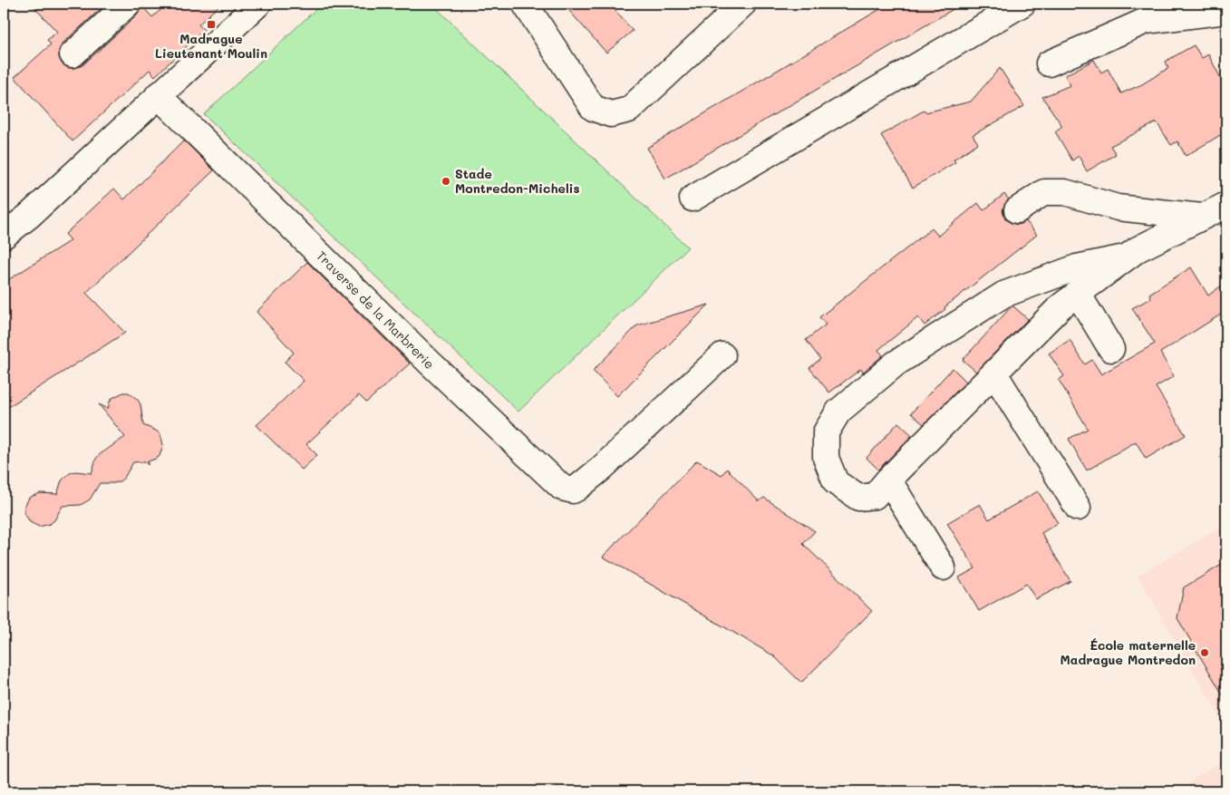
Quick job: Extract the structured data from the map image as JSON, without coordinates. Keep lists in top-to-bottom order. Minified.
{"streets":{"street":["Traverse de la Marbrerie"]},"places":{"transit":["Madrague Lieutenant Moulin"],"other":["Stade Montredon-Michelis","École maternelle Madrague Montredon"]}}
